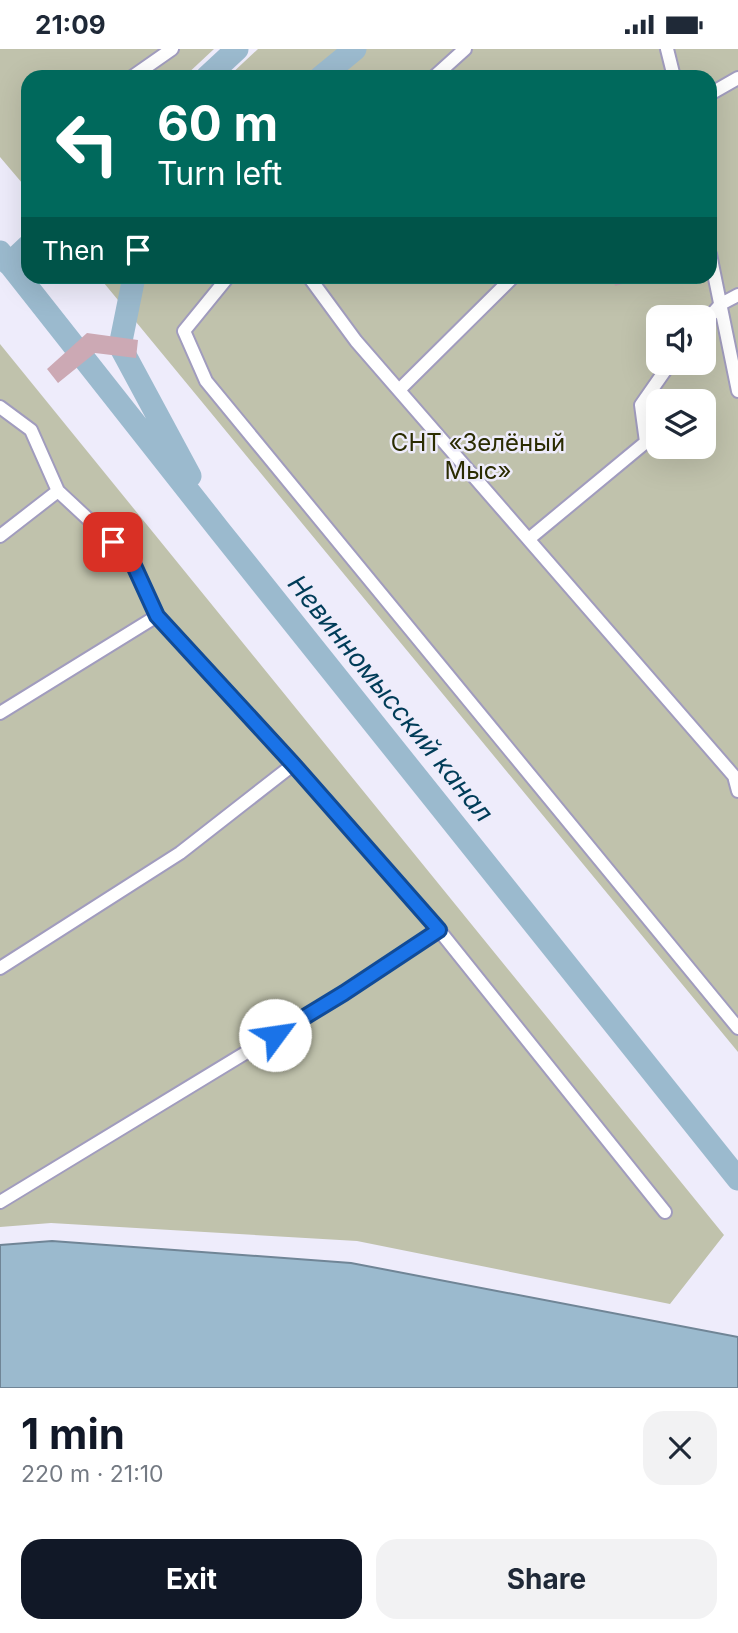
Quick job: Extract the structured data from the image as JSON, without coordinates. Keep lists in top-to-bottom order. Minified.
{"water":["Невинномысский канал"],"parks":["СНТ «Зелёный Мыс»"],"page":{"status":"21:09","turn":["60 m","Turn left"],"then":"Then","heading":["1 min","220 m · 21:10"],"buttons":["Exit","Share"]}}
